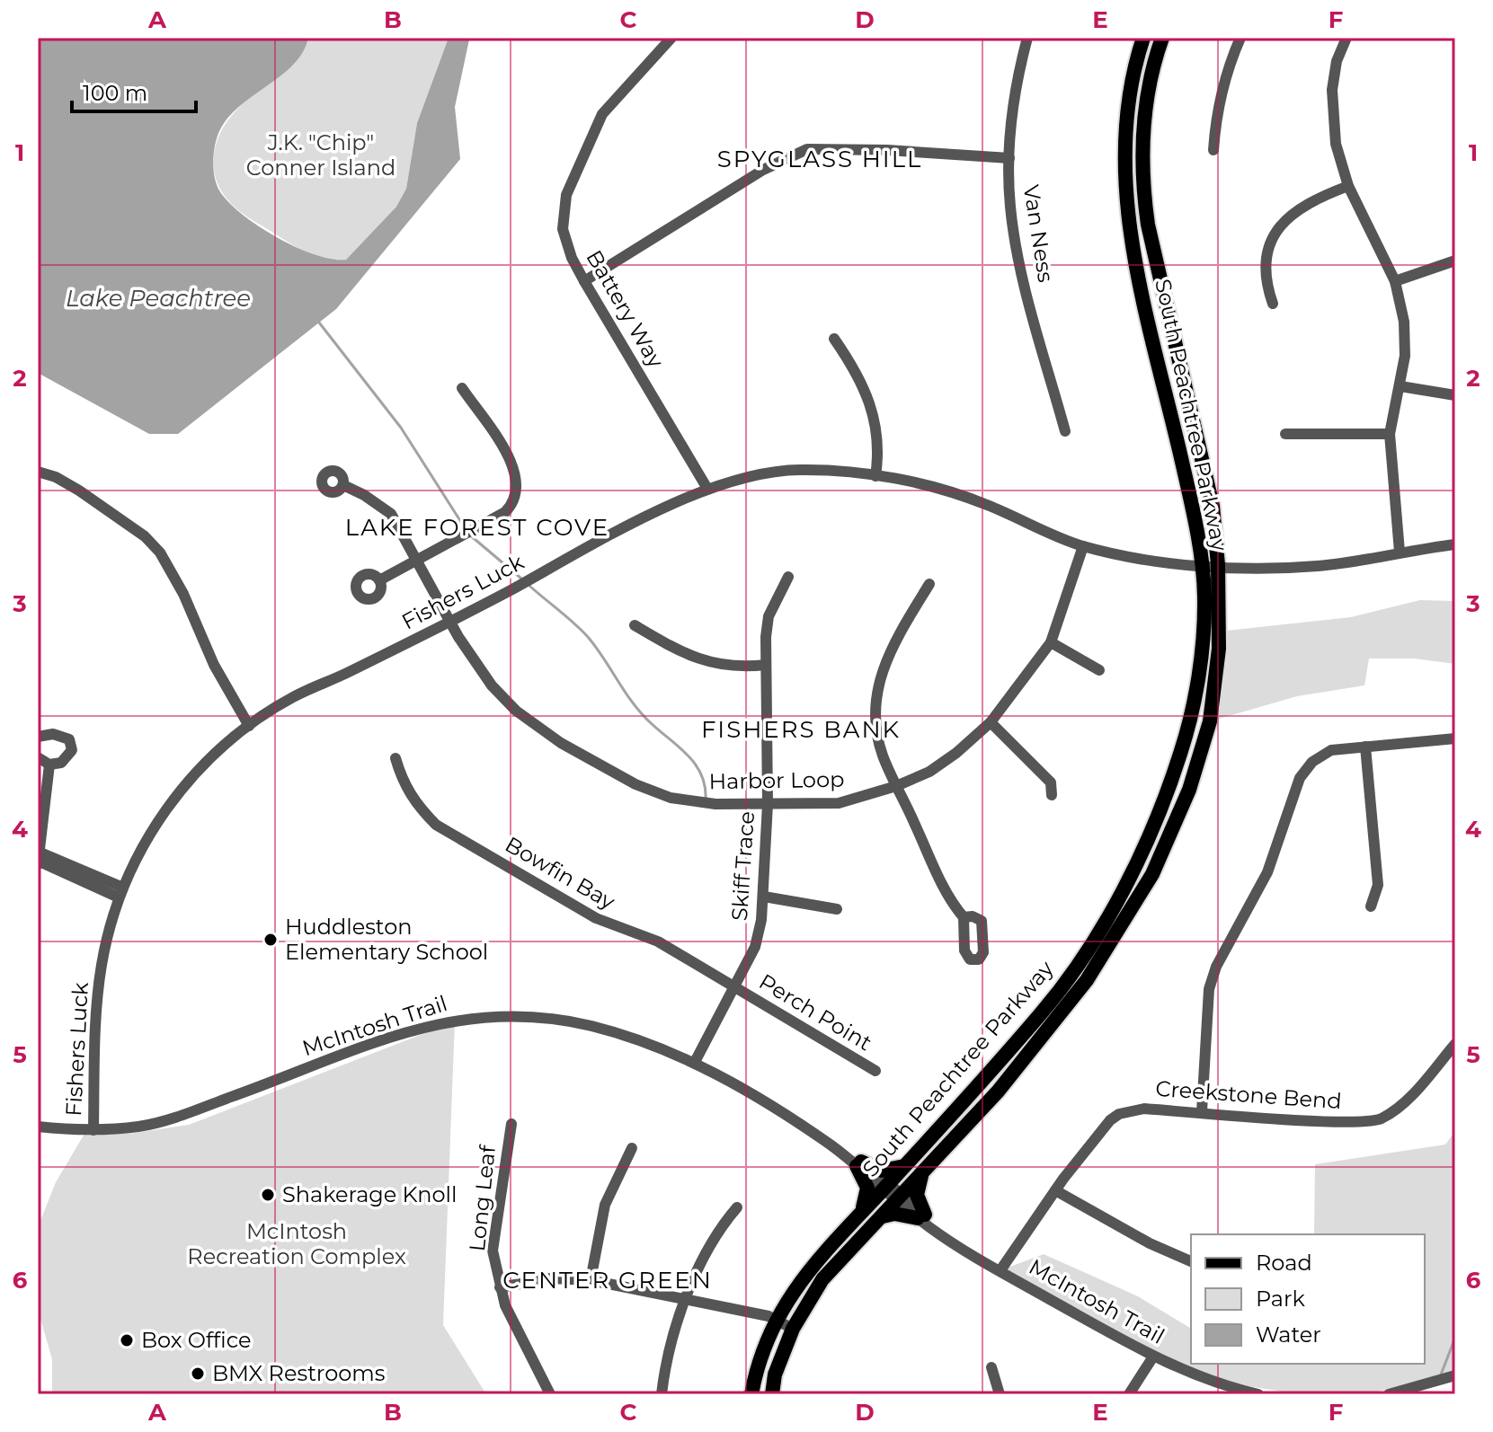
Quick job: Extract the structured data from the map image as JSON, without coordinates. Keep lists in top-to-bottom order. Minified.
{"streets":{"main road":["South Peachtree Parkway"],"street":["Van Ness","Battery Way","Fishers Luck","Harbor Loop","Skiff Trace","Bowfin Bay","Perch Point","McIntosh Trail","Creekstone Bend","Long Leaf"]},"crossings":[["Battery Way","Fishers Luck"],["South Peachtree Parkway","Fishers Luck"],["South Peachtree Parkway","McIntosh Trail"],["Fishers Luck","Harbor Loop"],["Fishers Luck","McIntosh Trail"],["Harbor Loop","Skiff Trace"],["Skiff Trace","Bowfin Bay"],["Skiff Trace","Perch Point"],["Skiff Trace","McIntosh Trail"],["Bowfin Bay","Perch Point"],["McIntosh Trail","Creekstone Bend"]],"districts":["SPYGLASS HILL","LAKE FOREST COVE","FISHERS BANK","CENTER GREEN"],"water":["Lake Peachtree"],"parks":["J.K. \"Chip\" Conner Island","McIntosh Recreation Complex"],"places":["Huddleston Elementary School","Shakerage Knoll","Box Office","BMX Restrooms"],"legend":["Road","Park","Water"],"scale_bar":"100 m","grid":{"columns":["A","B","C","D","E","F"],"rows":["1","2","3","4","5","6"]}}
